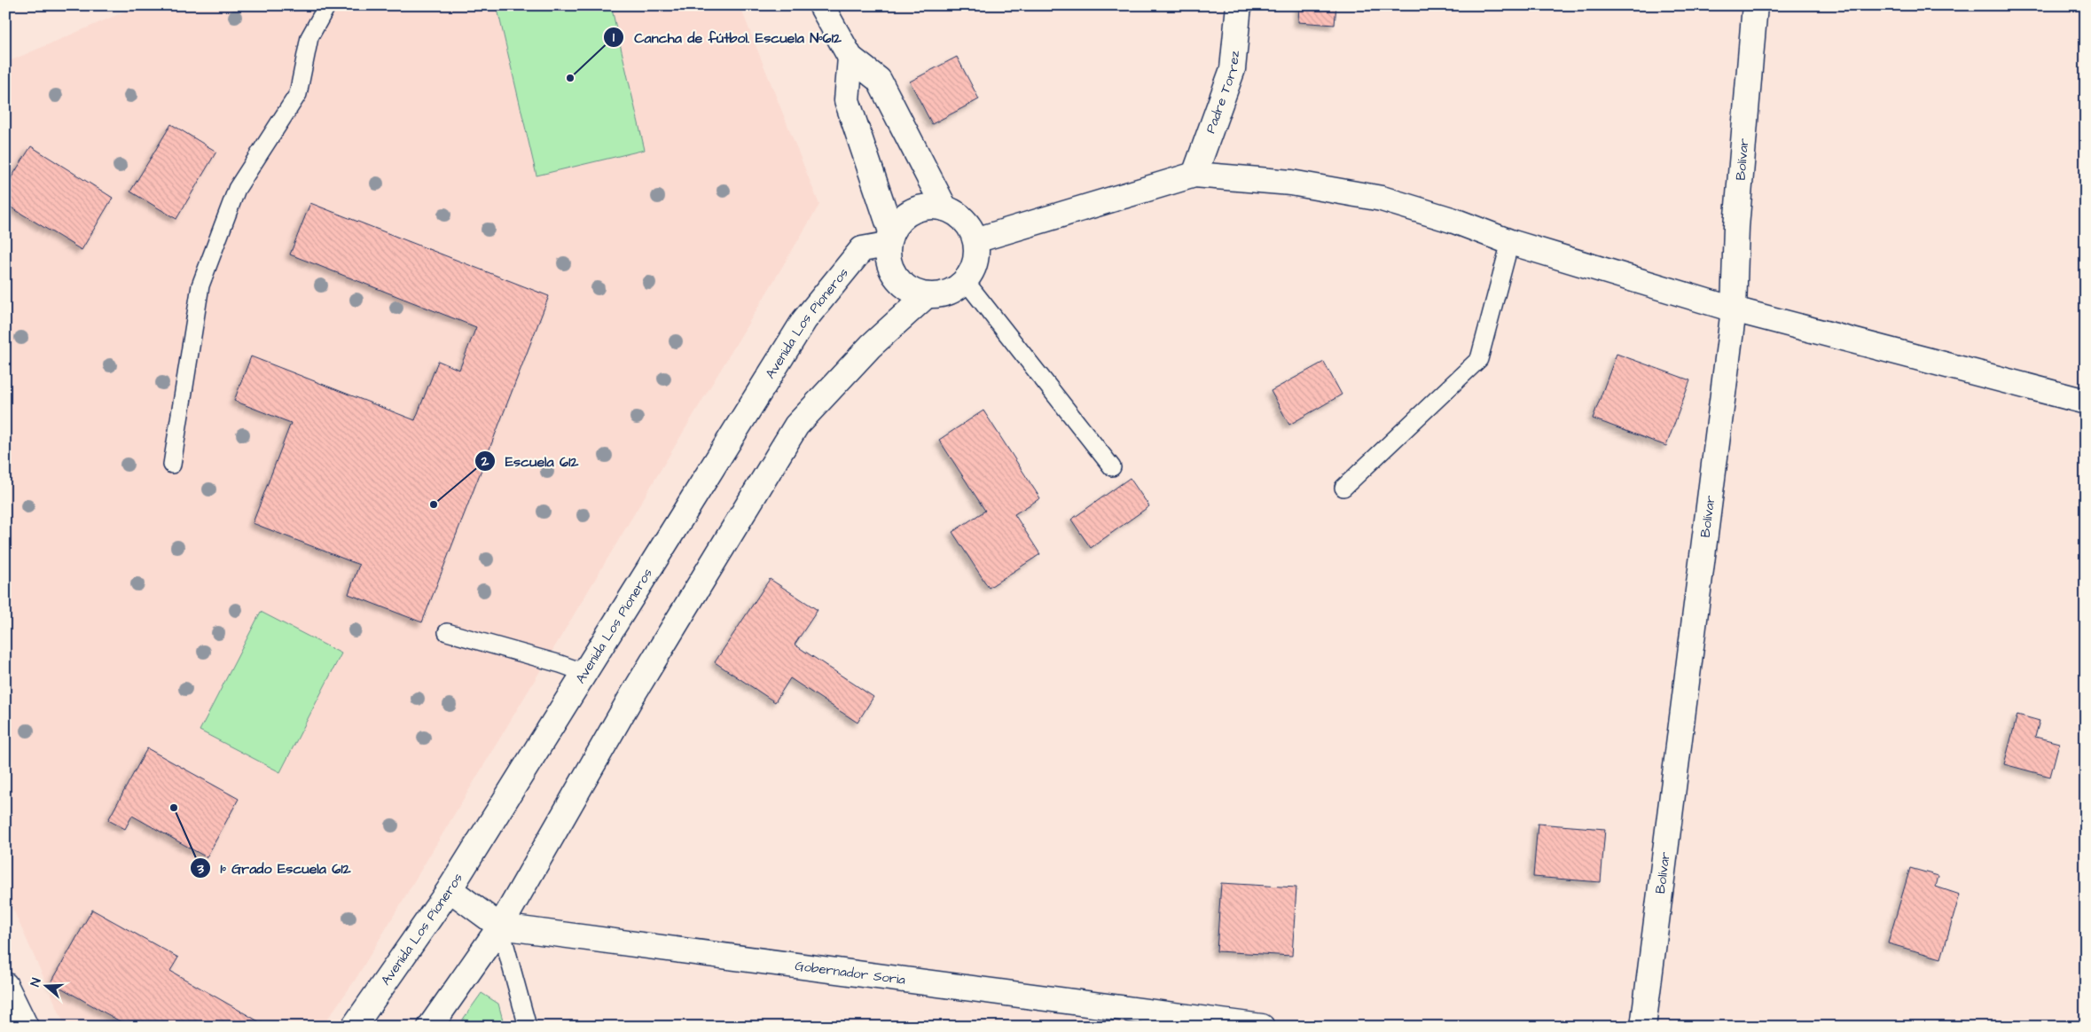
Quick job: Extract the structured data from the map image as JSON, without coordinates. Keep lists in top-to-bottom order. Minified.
{"streets":{"street":["Padre Torrez","Bolívar","Avenida Los Pioneros","Gobernador Soria"]},"crossings":[["Avenida Los Pioneros","Gobernador Soria"]],"places":["Cancha de fútbol. Escuela Nº612","Escuela 612","1º Grado Escuela 612"],"north":"left"}
